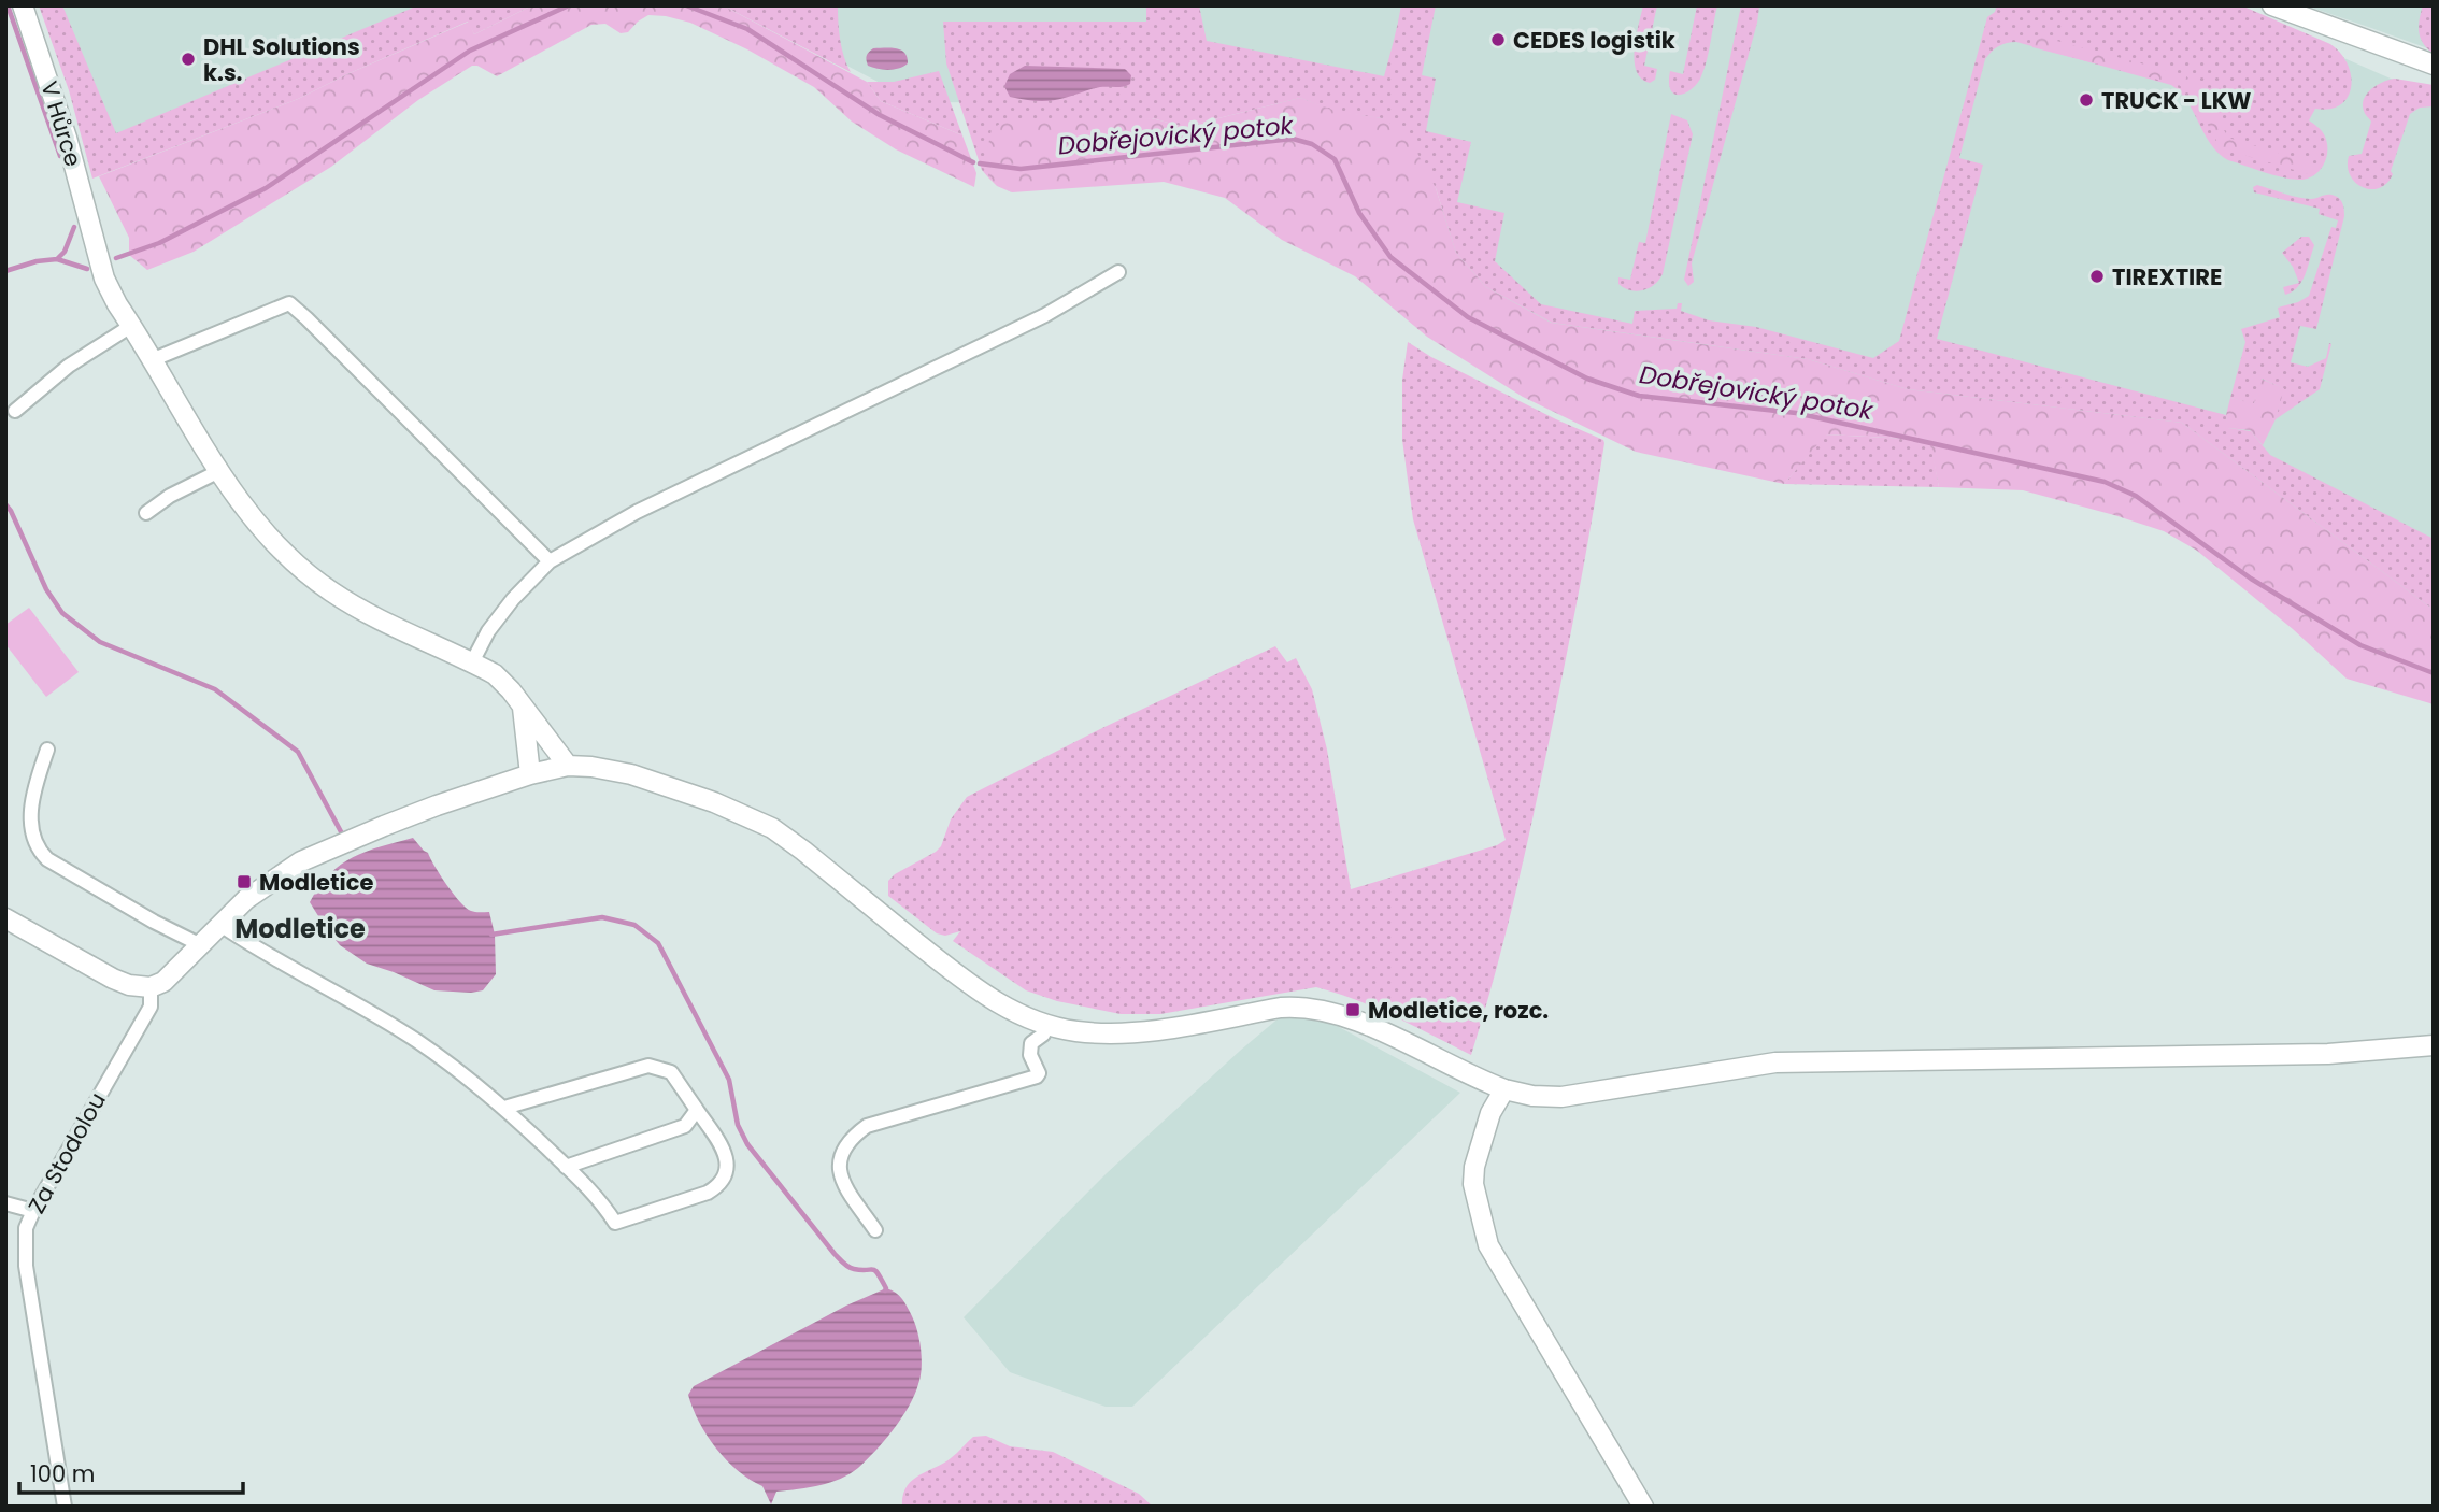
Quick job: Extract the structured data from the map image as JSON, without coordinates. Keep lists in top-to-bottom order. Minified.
{"streets":{"street":["V Hůrce","Za Stodolou"]},"districts":["Modletice"],"water":["Dobřejovický potok"],"places":{"other":["CEDES logistik","DHL Solutions k.s.","TRUCK - LKW","TIREXTIRE"],"transit":["Modletice","Modletice, rozc."]},"scale_bar":"100 m"}
